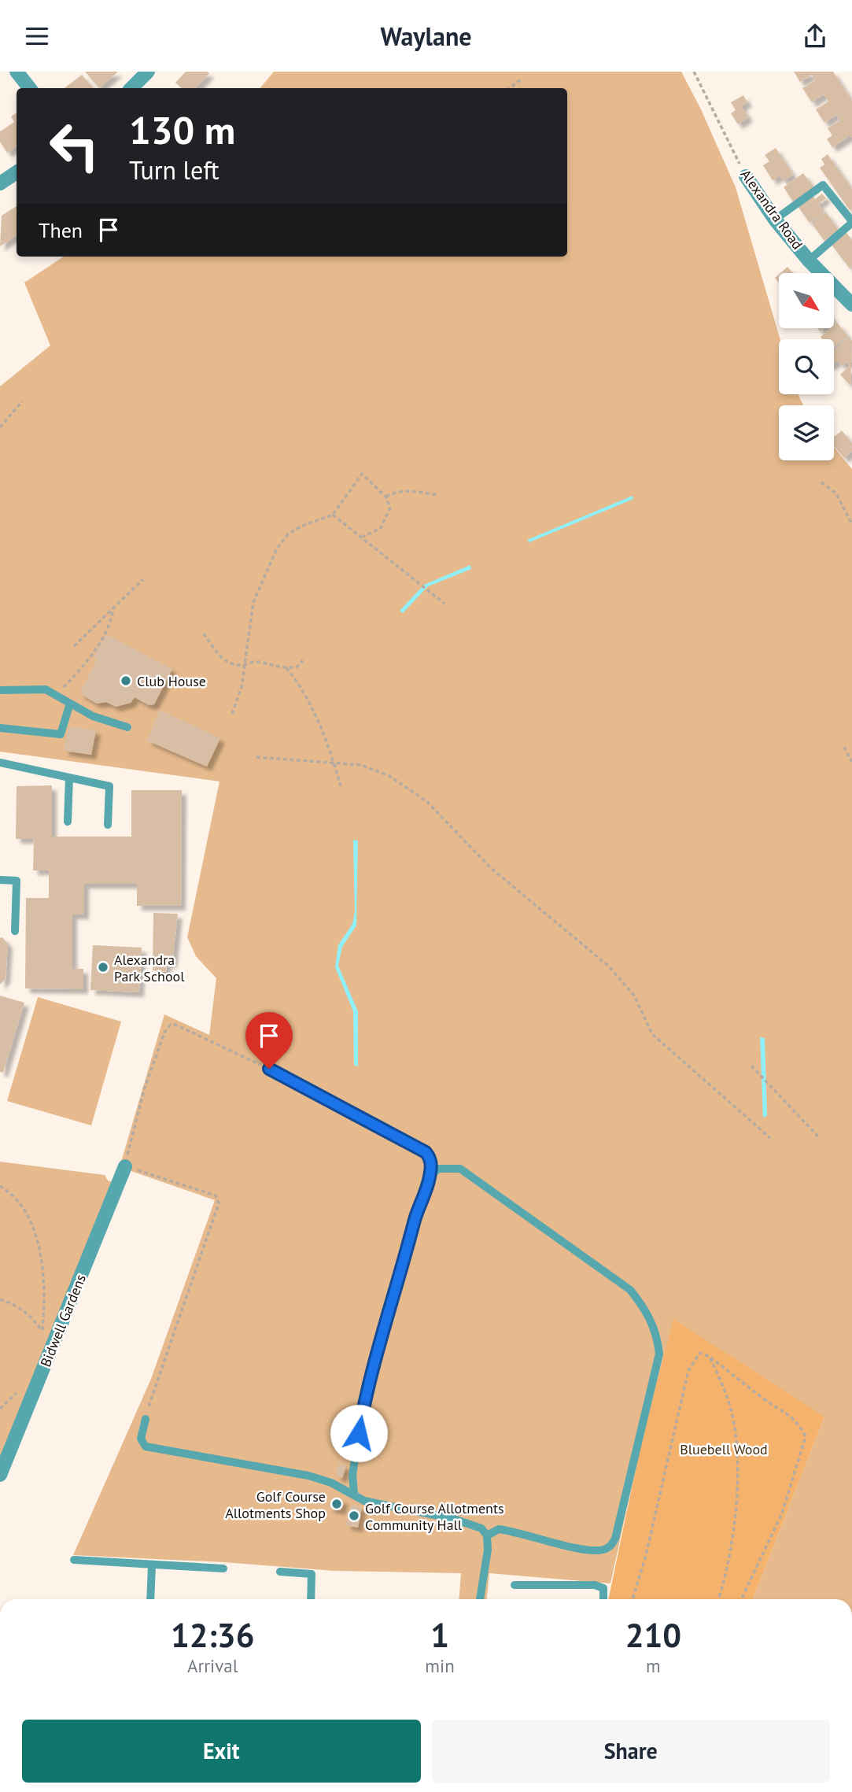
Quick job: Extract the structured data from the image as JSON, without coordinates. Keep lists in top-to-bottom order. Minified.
{"streets":{"street":["Alexandra Road","Bidwell Gardens"]},"parks":["Bluebell Wood"],"places":["Club House","Alexandra Park School","Golf Course Allotments Shop","Golf Course Allotments Community Hall"],"north":"bottom right","page":{"header":"Waylane","turn":["130 m","Turn left"],"then":"Then","eta":["12:36","Arrival","1","min","210","m"],"buttons":["Exit","Share"]}}
